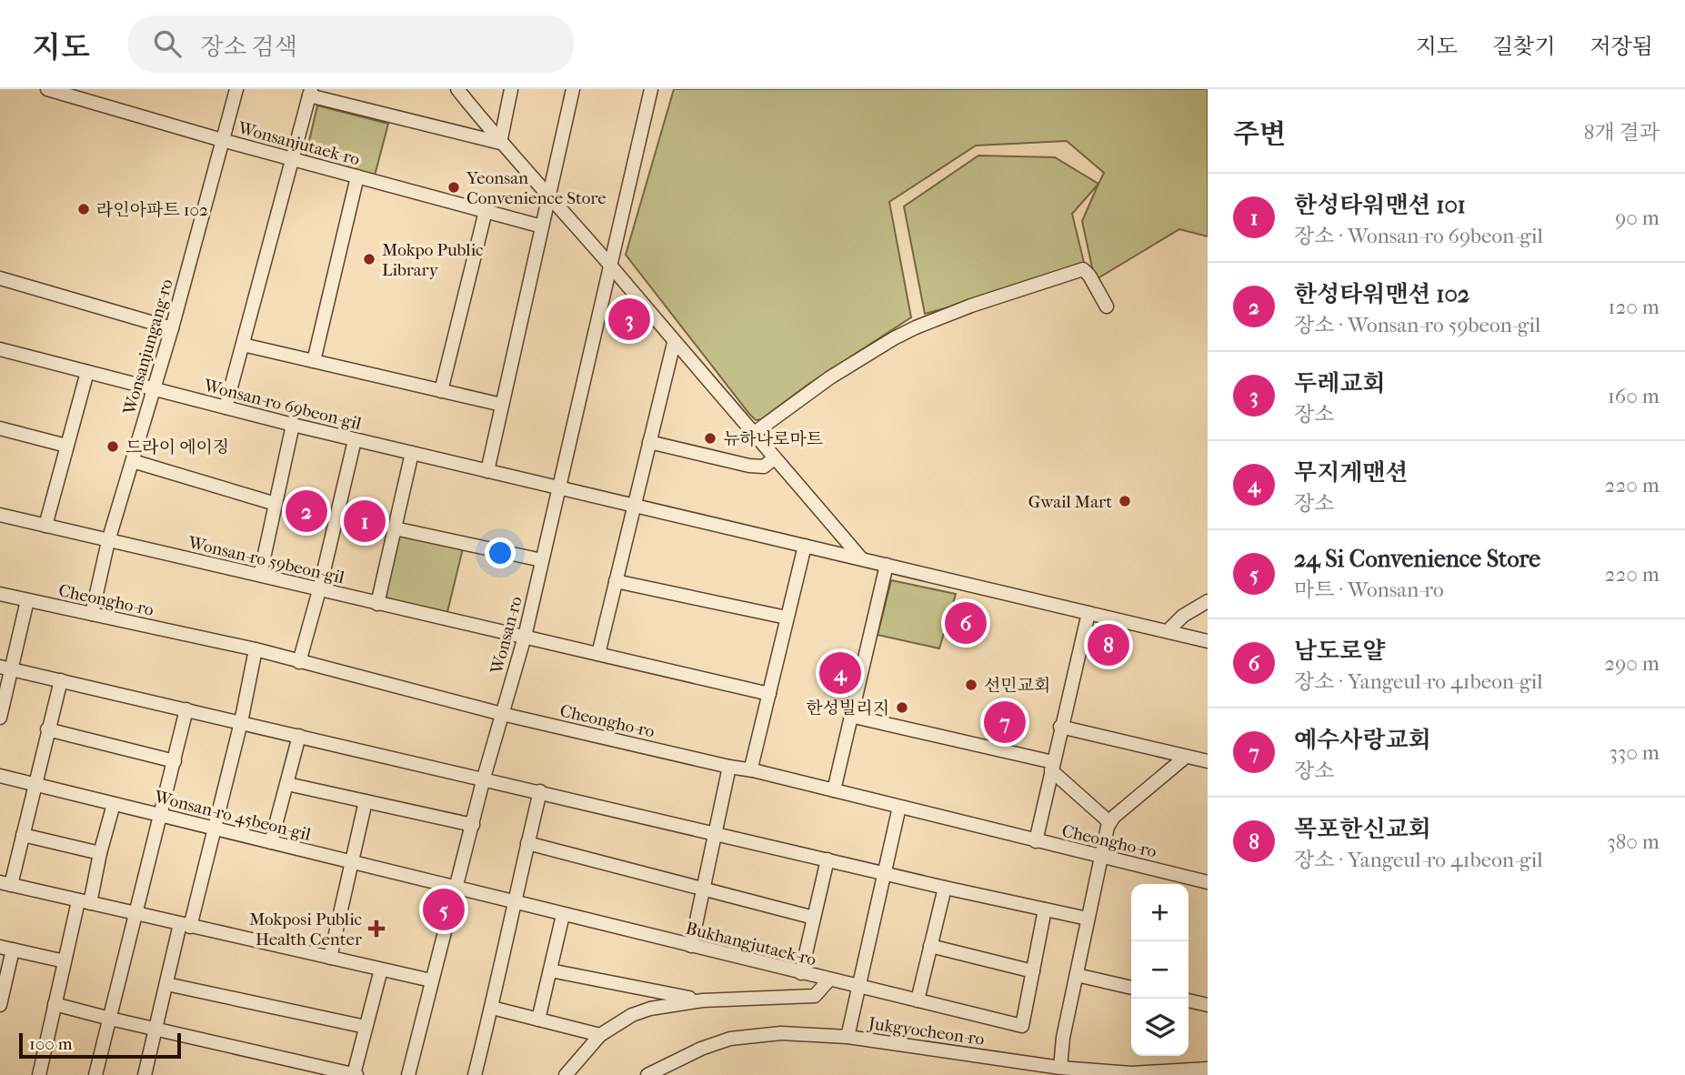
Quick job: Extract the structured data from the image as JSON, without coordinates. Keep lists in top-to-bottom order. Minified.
{"streets":{"street":["Wonsanjutaek-ro","Wonsanjungang-ro","Wonsan-ro 69beon-gil","Wonsan-ro 59beon-gil","Cheongho-ro","Wonsan-ro","Wonsan-ro 45beon-gil","Bukhangjutaek-ro","Jukgyocheon-ro"]},"crossings":[["Wonsanjutaek-ro","Wonsanjungang-ro"],["Wonsanjungang-ro","Wonsan-ro 69beon-gil"],["Wonsanjungang-ro","Wonsan-ro 59beon-gil"],["Wonsanjungang-ro","Cheongho-ro"],["Wonsan-ro 69beon-gil","Wonsan-ro"],["Wonsan-ro 59beon-gil","Wonsan-ro"],["Cheongho-ro","Wonsan-ro"],["Wonsan-ro","Wonsan-ro 45beon-gil"],["Wonsan-ro","Bukhangjutaek-ro"],["Wonsan-ro 45beon-gil","Bukhangjutaek-ro"]],"places":{"other":["Yeonsan Convenience Store","라인아파트 102","Mokpo Public Library","뉴하나로마트","드라이 에이징","Gwail Mart","선민교회","한성빌리지"],"health":["Mokposi Public Health Center"]},"scale_bar":"100 m","page":{"header":"지도","search":"장소 검색","nav":["지도","길찾기","저장됨"],"heading":["주변","8개 결과"],"list":[{"mark":"1","name":"한성타워맨션 101","note":"장소 · Wonsan-ro 69beon-gil","value":"90 m"},{"mark":"2","name":"한성타워맨션 102","note":"장소 · Wonsan-ro 59beon-gil","value":"120 m"},{"mark":"3","name":"두레교회","note":"장소","value":"160 m"},{"mark":"4","name":"무지게맨션","note":"장소","value":"220 m"},{"mark":"5","name":"24 Si Convenience Store","note":"마트 · Wonsan-ro","value":"220 m"},{"mark":"6","name":"남도로얄","note":"장소 · Yangeul-ro 41beon-gil","value":"290 m"},{"mark":"7","name":"예수사랑교회","note":"장소","value":"330 m"},{"mark":"8","name":"목포한신교회","note":"장소 · Yangeul-ro 41beon-gil","value":"380 m"}],"pins":["3","2","1","6","8","4","7","5"],"map_buttons":["+","−"],"scale":"100 m"}}
